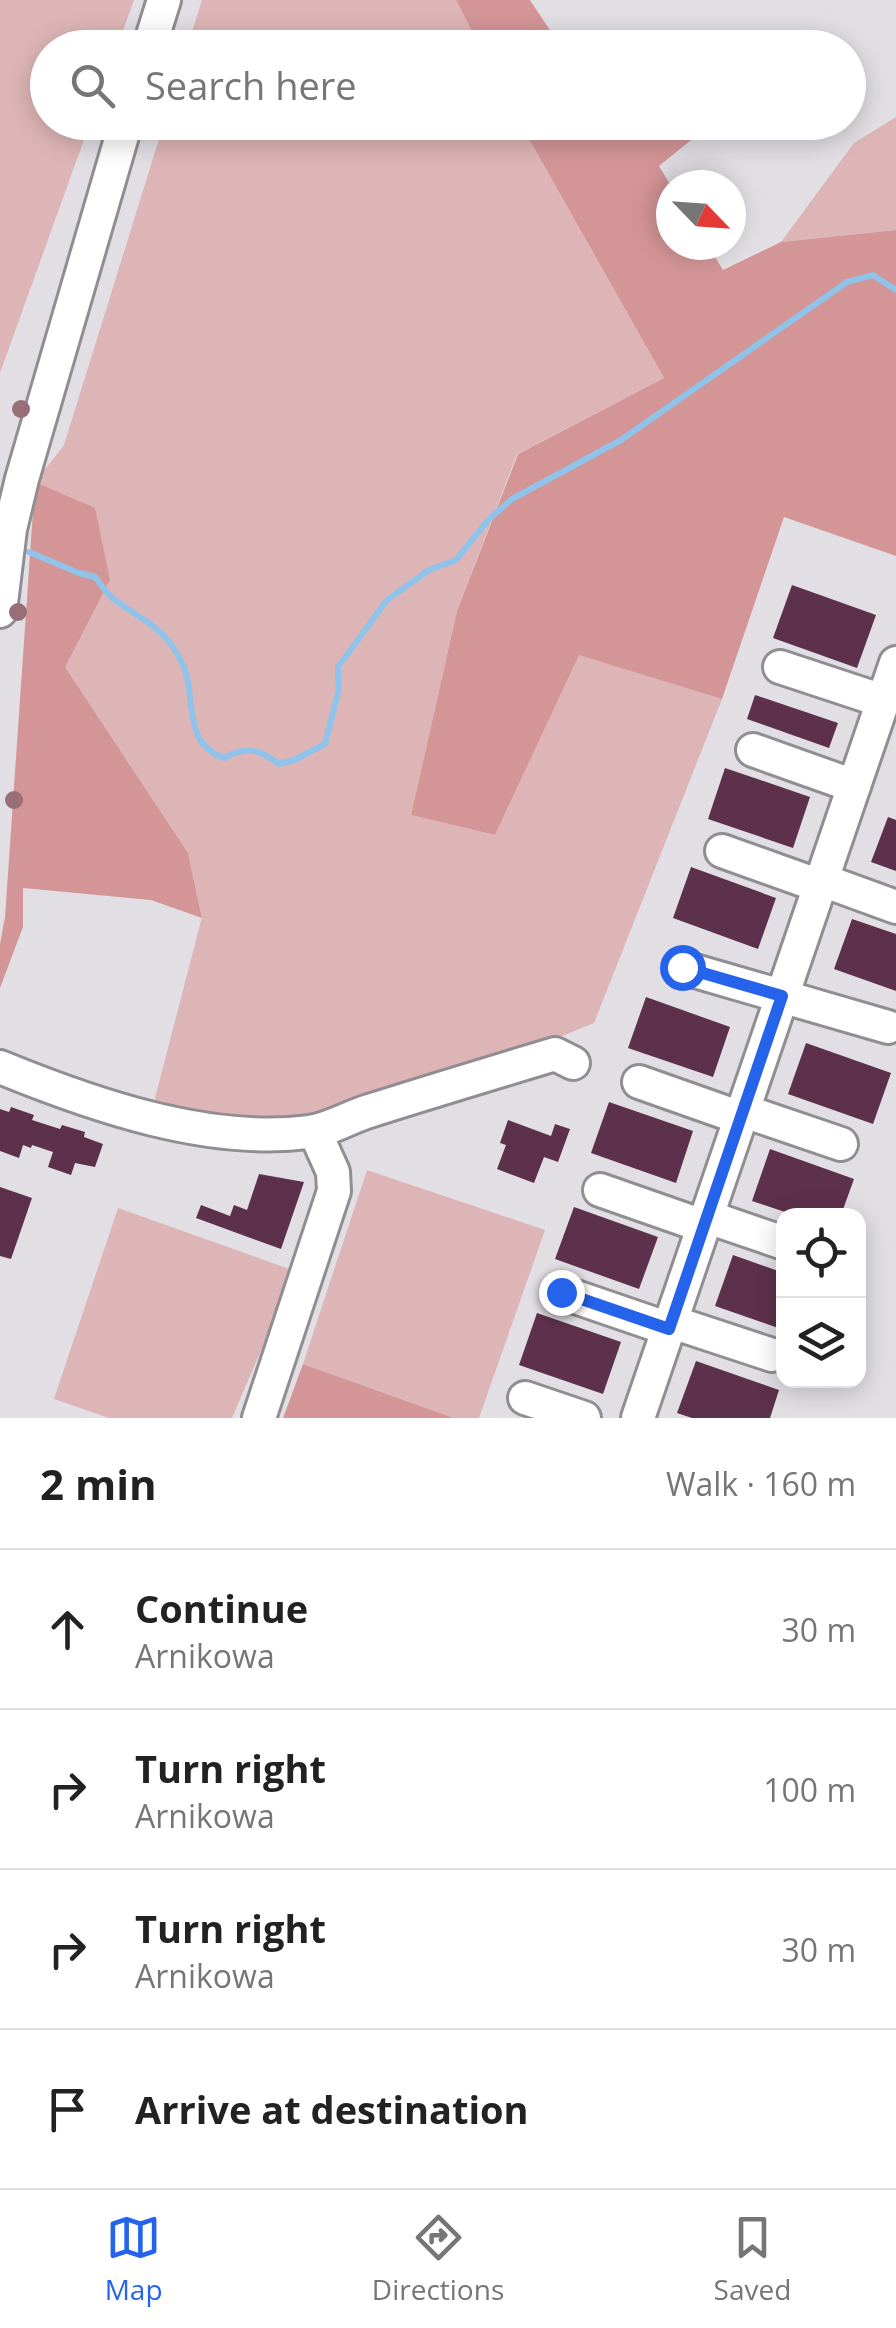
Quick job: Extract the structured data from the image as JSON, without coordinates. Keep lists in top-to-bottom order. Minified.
{"north":"bottom right","page":{"search":"Search here","heading":["2 min","Walk · 160 m"],"list":[["Continue","Arnikowa","30 m"],["Turn right","Arnikowa","100 m"],["Turn right","Arnikowa","30 m"],"Arrive at destination"],"nav":["Map","Directions","Saved"]}}
